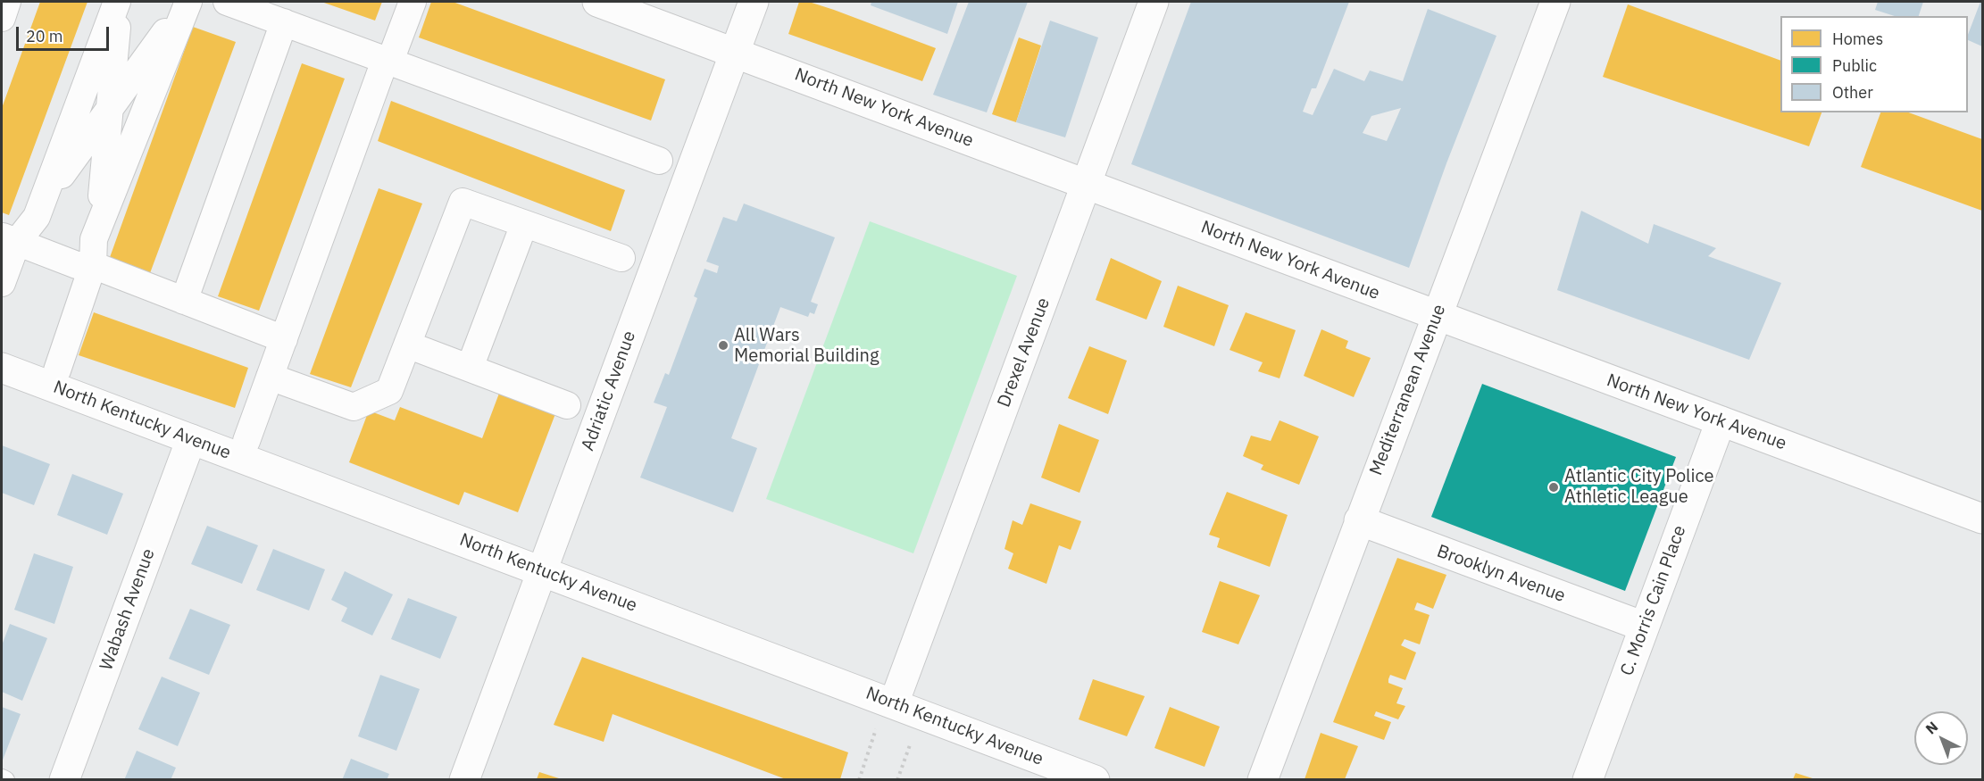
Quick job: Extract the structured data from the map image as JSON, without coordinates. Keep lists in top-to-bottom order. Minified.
{"streets":{"street":["North New York Avenue","Drexel Avenue","Mediterranean Avenue","Adriatic Avenue","North Kentucky Avenue","Brooklyn Avenue","C. Morris Cain Place","Wabash Avenue"]},"crossings":[["North New York Avenue","Drexel Avenue"],["North New York Avenue","Mediterranean Avenue"],["North New York Avenue","Adriatic Avenue"],["North New York Avenue","C. Morris Cain Place"],["Drexel Avenue","North Kentucky Avenue"],["Mediterranean Avenue","Brooklyn Avenue"],["Adriatic Avenue","North Kentucky Avenue"],["North Kentucky Avenue","Wabash Avenue"],["Brooklyn Avenue","C. Morris Cain Place"]],"places":["All Wars Memorial Building","Atlantic City Police Athletic League"],"legend":["Homes","Public","Other"],"scale_bar":"20 m","north":"top left"}
